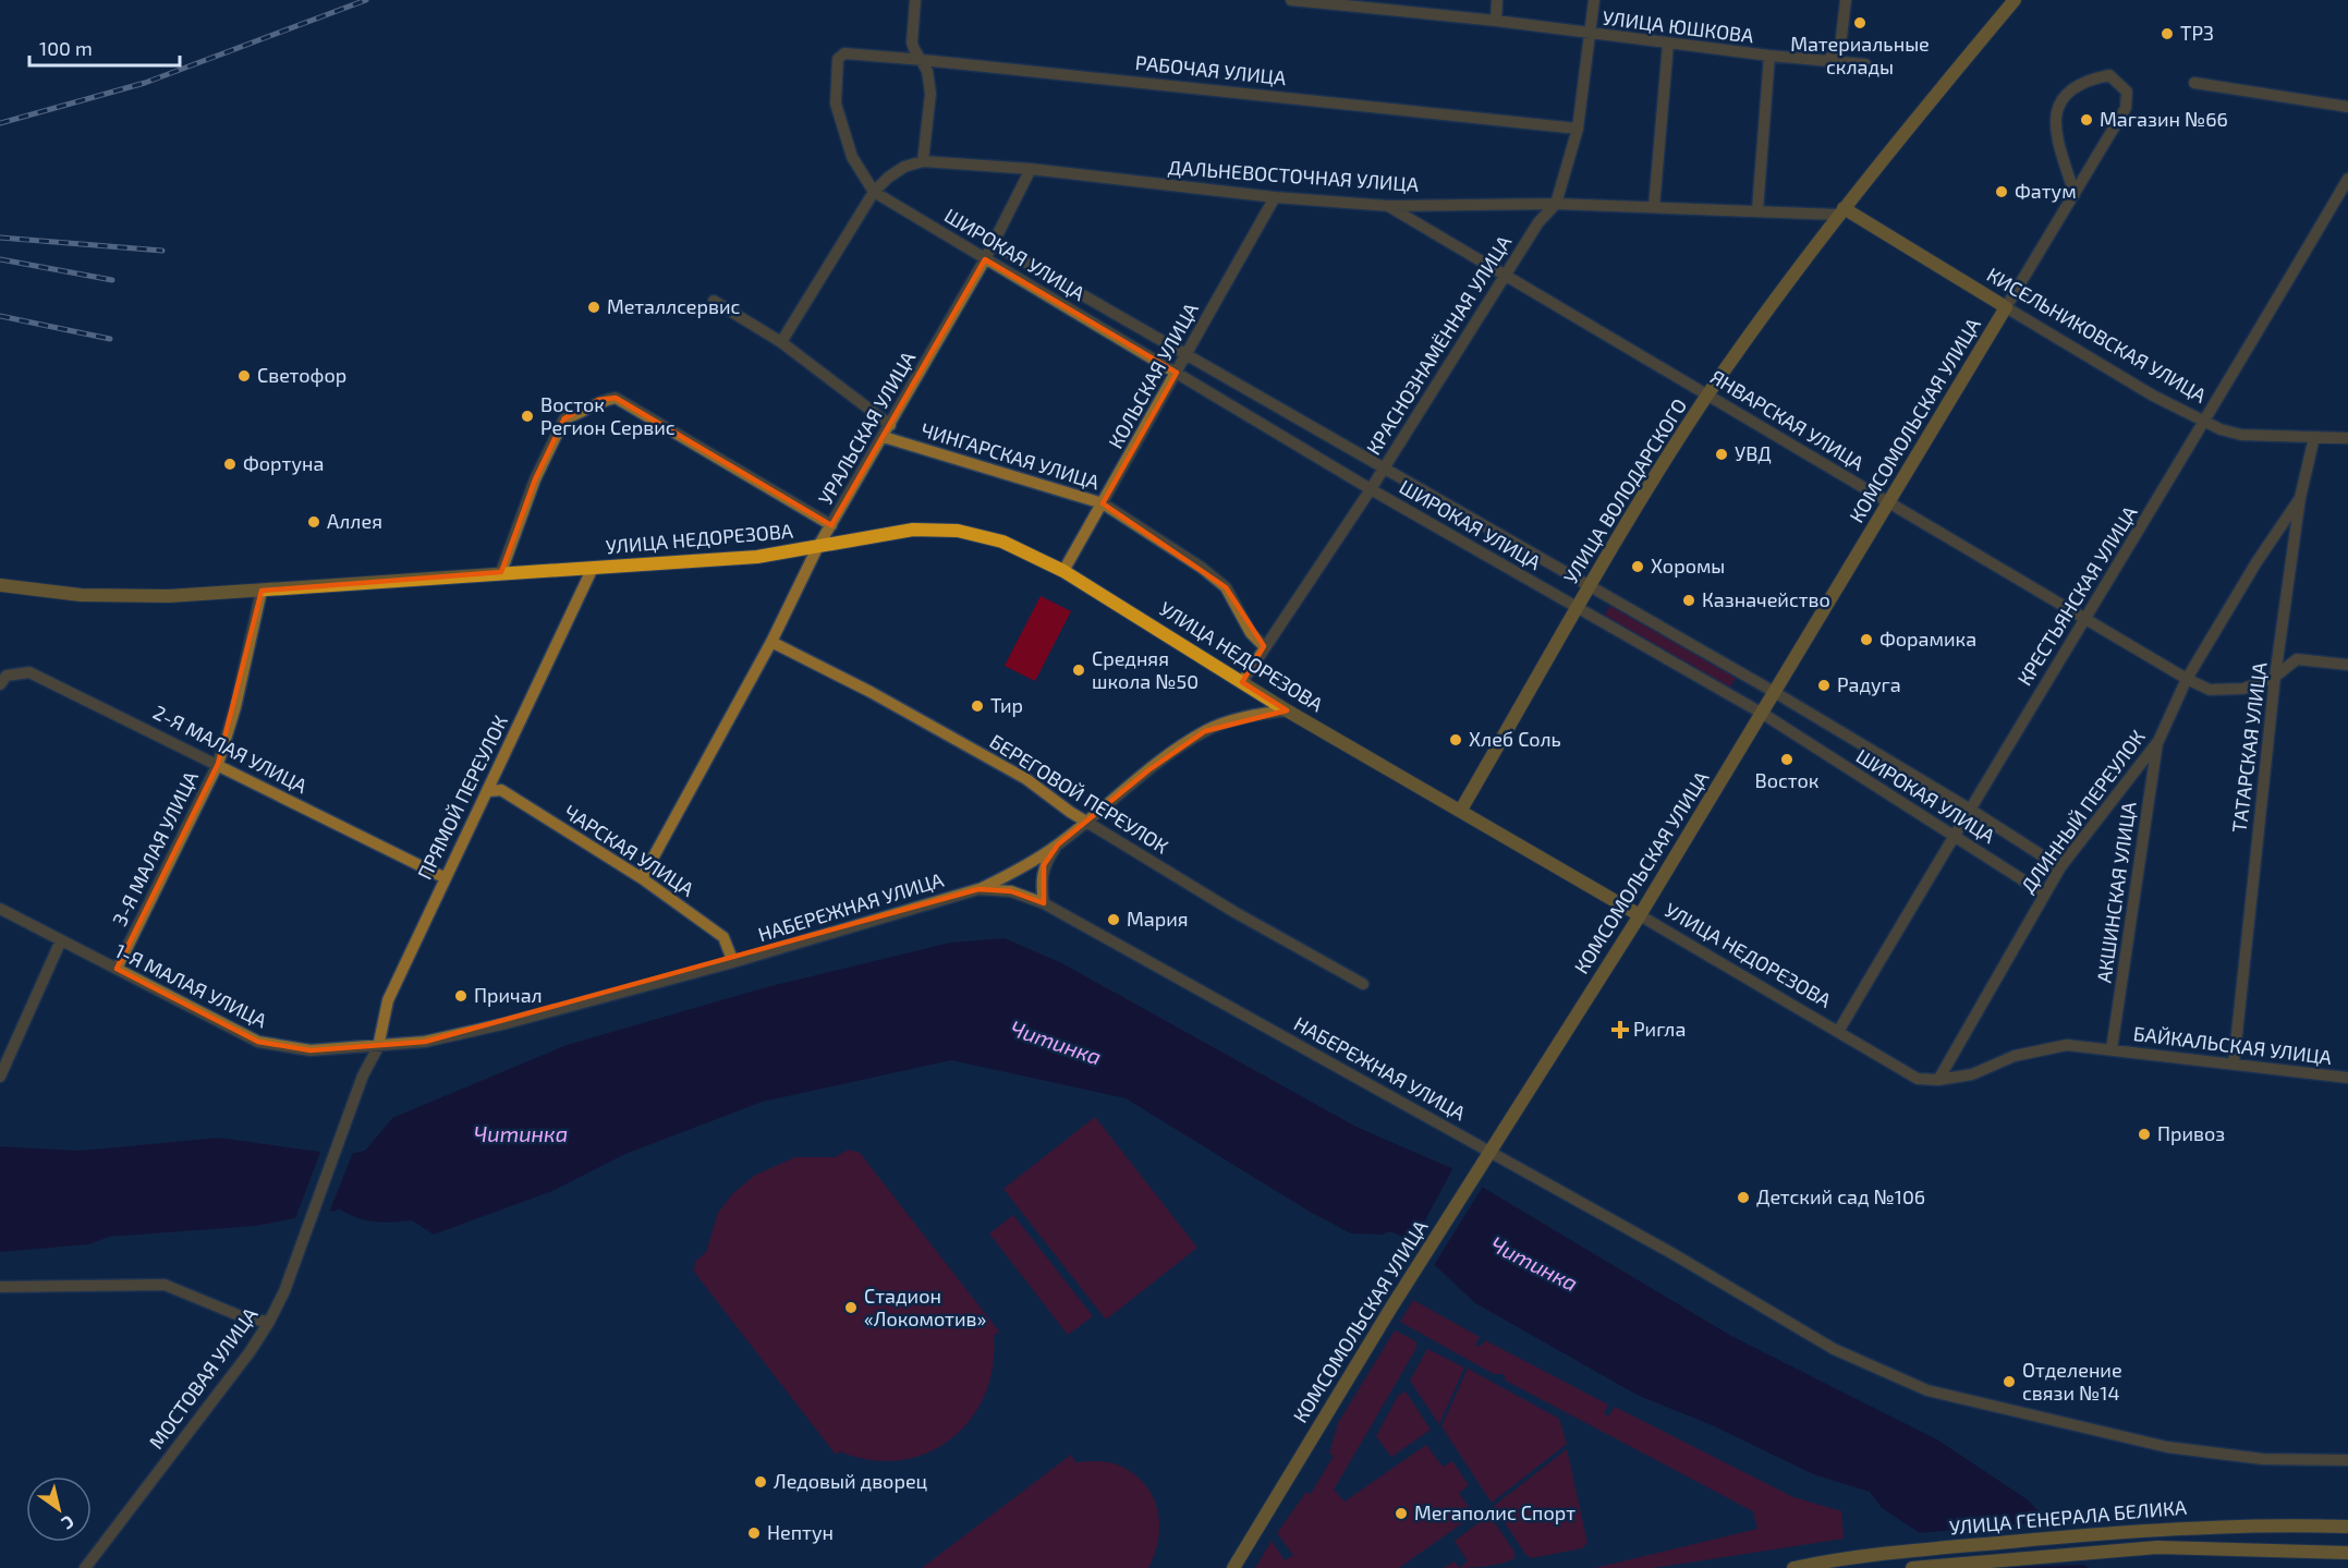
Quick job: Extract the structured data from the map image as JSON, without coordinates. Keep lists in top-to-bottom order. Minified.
{"streets":{"main road":["КИСЕЛЬНИКОВСКАЯ УЛИЦА","КОМСОМОЛЬСКАЯ УЛИЦА","УЛИЦА ВОЛОДАРСКОГО","УЛИЦА НЕДОРЕЗОВА","УЛИЦА ГЕНЕРАЛА БЕЛИКА"],"street":["УЛИЦА ЮШКОВА","РАБОЧАЯ УЛИЦА","ДАЛЬНЕВОСТОЧНАЯ УЛИЦА","ШИРОКАЯ УЛИЦА","КРАСНОЗНАМЁННАЯ УЛИЦА","КОЛЬСКАЯ УЛИЦА","ЯНВАРСКАЯ УЛИЦА","УРАЛЬСКАЯ УЛИЦА","ЧИНГАРСКАЯ УЛИЦА","КРЕСТЬЯНСКАЯ УЛИЦА","ТАТАРСКАЯ УЛИЦА","2-Я МАЛАЯ УЛИЦА","БЕРЕГОВОЙ ПЕРЕУЛОК","ПРЯМОЙ ПЕРЕУЛОК","ДЛИННЫЙ ПЕРЕУЛОК","3-Я МАЛАЯ УЛИЦА","ЧАРСКАЯ УЛИЦА","АКШИНСКАЯ УЛИЦА","НАБЕРЕЖНАЯ УЛИЦА","1-Я МАЛАЯ УЛИЦА","БАЙКАЛЬСКАЯ УЛИЦА","МОСТОВАЯ УЛИЦА"]},"crossings":[["УЛИЦА ЮШКОВА","КРАСНОЗНАМЁННАЯ УЛИЦА"],["РАБОЧАЯ УЛИЦА","ДАЛЬНЕВОСТОЧНАЯ УЛИЦА"],["РАБОЧАЯ УЛИЦА","ШИРОКАЯ УЛИЦА"],["РАБОЧАЯ УЛИЦА","КРАСНОЗНАМЁННАЯ УЛИЦА"],["ДАЛЬНЕВОСТОЧНАЯ УЛИЦА","ШИРОКАЯ УЛИЦА"],["ДАЛЬНЕВОСТОЧНАЯ УЛИЦА","КИСЕЛЬНИКОВСКАЯ УЛИЦА"],["ДАЛЬНЕВОСТОЧНАЯ УЛИЦА","КРАСНОЗНАМЁННАЯ УЛИЦА"],["ДАЛЬНЕВОСТОЧНАЯ УЛИЦА","КОЛЬСКАЯ УЛИЦА"],["ДАЛЬНЕВОСТОЧНАЯ УЛИЦА","ЯНВАРСКАЯ УЛИЦА"],["ДАЛЬНЕВОСТОЧНАЯ УЛИЦА","УРАЛЬСКАЯ УЛИЦА"],["ДАЛЬНЕВОСТОЧНАЯ УЛИЦА","УЛИЦА ВОЛОДАРСКОГО"],["ШИРОКАЯ УЛИЦА","КРАСНОЗНАМЁННАЯ УЛИЦА"],["ШИРОКАЯ УЛИЦА","КОЛЬСКАЯ УЛИЦА"],["ШИРОКАЯ УЛИЦА","КОМСОМОЛЬСКАЯ УЛИЦА"],["ШИРОКАЯ УЛИЦА","УРАЛЬСКАЯ УЛИЦА"],["ШИРОКАЯ УЛИЦА","УЛИЦА ВОЛОДАРСКОГО"],["ШИРОКАЯ УЛИЦА","КРЕСТЬЯНСКАЯ УЛИЦА"],["ШИРОКАЯ УЛИЦА","ДЛИННЫЙ ПЕРЕУЛОК"],["КИСЕЛЬНИКОВСКАЯ УЛИЦА","КОМСОМОЛЬСКАЯ УЛИЦА"],["КИСЕЛЬНИКОВСКАЯ УЛИЦА","УЛИЦА ВОЛОДАРСКОГО"],["КИСЕЛЬНИКОВСКАЯ УЛИЦА","КРЕСТЬЯНСКАЯ УЛИЦА"],["КИСЕЛЬНИКОВСКАЯ УЛИЦА","ТАТАРСКАЯ УЛИЦА"],["КРАСНОЗНАМЁННАЯ УЛИЦА","ЯНВАРСКАЯ УЛИЦА"],["КРАСНОЗНАМЁННАЯ УЛИЦА","ЧИНГАРСКАЯ УЛИЦА"],["КРАСНОЗНАМЁННАЯ УЛИЦА","УЛИЦА НЕДОРЕЗОВА"],["КОЛЬСКАЯ УЛИЦА","ЧИНГАРСКАЯ УЛИЦА"],["КОЛЬСКАЯ УЛИЦА","УЛИЦА НЕДОРЕЗОВА"],["ЯНВАРСКАЯ УЛИЦА","КОМСОМОЛЬСКАЯ УЛИЦА"],["ЯНВАРСКАЯ УЛИЦА","УЛИЦА ВОЛОДАРСКОГО"],["ЯНВАРСКАЯ УЛИЦА","КРЕСТЬЯНСКАЯ УЛИЦА"],["ЯНВАРСКАЯ УЛИЦА","ТАТАРСКАЯ УЛИЦА"],["ЯНВАРСКАЯ УЛИЦА","ДЛИННЫЙ ПЕРЕУЛОК"],["КОМСОМОЛЬСКАЯ УЛИЦА","УЛИЦА НЕДОРЕЗОВА"],["КОМСОМОЛЬСКАЯ УЛИЦА","НАБЕРЕЖНАЯ УЛИЦА"],["УРАЛЬСКАЯ УЛИЦА","ЧИНГАРСКАЯ УЛИЦА"],["УРАЛЬСКАЯ УЛИЦА","УЛИЦА НЕДОРЕЗОВА"],["УРАЛЬСКАЯ УЛИЦА","БЕРЕГОВОЙ ПЕРЕУЛОК"],["УРАЛЬСКАЯ УЛИЦА","ЧАРСКАЯ УЛИЦА"],["УЛИЦА ВОЛОДАРСКОГО","УЛИЦА НЕДОРЕЗОВА"],["УЛИЦА НЕДОРЕЗОВА","КРЕСТЬЯНСКАЯ УЛИЦА"],["УЛИЦА НЕДОРЕЗОВА","ПРЯМОЙ ПЕРЕУЛОК"],["УЛИЦА НЕДОРЕЗОВА","ДЛИННЫЙ ПЕРЕУЛОК"],["УЛИЦА НЕДОРЕЗОВА","3-Я МАЛАЯ УЛИЦА"],["УЛИЦА НЕДОРЕЗОВА","АКШИНСКАЯ УЛИЦА"],["УЛИЦА НЕДОРЕЗОВА","БАЙКАЛЬСКАЯ УЛИЦА"],["ТАТАРСКАЯ УЛИЦА","ДЛИННЫЙ ПЕРЕУЛОК"],["ТАТАРСКАЯ УЛИЦА","БАЙКАЛЬСКАЯ УЛИЦА"],["2-Я МАЛАЯ УЛИЦА","ПРЯМОЙ ПЕРЕУЛОК"],["2-Я МАЛАЯ УЛИЦА","3-Я МАЛАЯ УЛИЦА"],["ПРЯМОЙ ПЕРЕУЛОК","ЧАРСКАЯ УЛИЦА"],["ПРЯМОЙ ПЕРЕУЛОК","НАБЕРЕЖНАЯ УЛИЦА"],["ПРЯМОЙ ПЕРЕУЛОК","1-Я МАЛАЯ УЛИЦА"],["ПРЯМОЙ ПЕРЕУЛОК","МОСТОВАЯ УЛИЦА"],["ДЛИННЫЙ ПЕРЕУЛОК","АКШИНСКАЯ УЛИЦА"],["3-Я МАЛАЯ УЛИЦА","1-Я МАЛАЯ УЛИЦА"],["ЧАРСКАЯ УЛИЦА","НАБЕРЕЖНАЯ УЛИЦА"],["АКШИНСКАЯ УЛИЦА","БАЙКАЛЬСКАЯ УЛИЦА"],["НАБЕРЕЖНАЯ УЛИЦА","1-Я МАЛАЯ УЛИЦА"],["НАБЕРЕЖНАЯ УЛИЦА","МОСТОВАЯ УЛИЦА"],["1-Я МАЛАЯ УЛИЦА","МОСТОВАЯ УЛИЦА"]],"water":["Читинка"],"places":{"other":["Материальные склады","ТРЗ","Магазин №66","Фатум","Металлсервис","Светофор","Восток Регион Сервис","УВД","Фортуна","Аллея","Хоромы","Казначейство","Форамика","Средняя школа №50","Радуга","Тир","Хлеб Соль","Восток","Мария","Причал","Привоз","Детский сад №106","Стадион «Локомотив»","Отделение связи №14","Ледовый дворец","Мегаполис Спорт","Нептун"],"health":["Ригла"]},"scale_bar":"100 m","north":"bottom right"}
